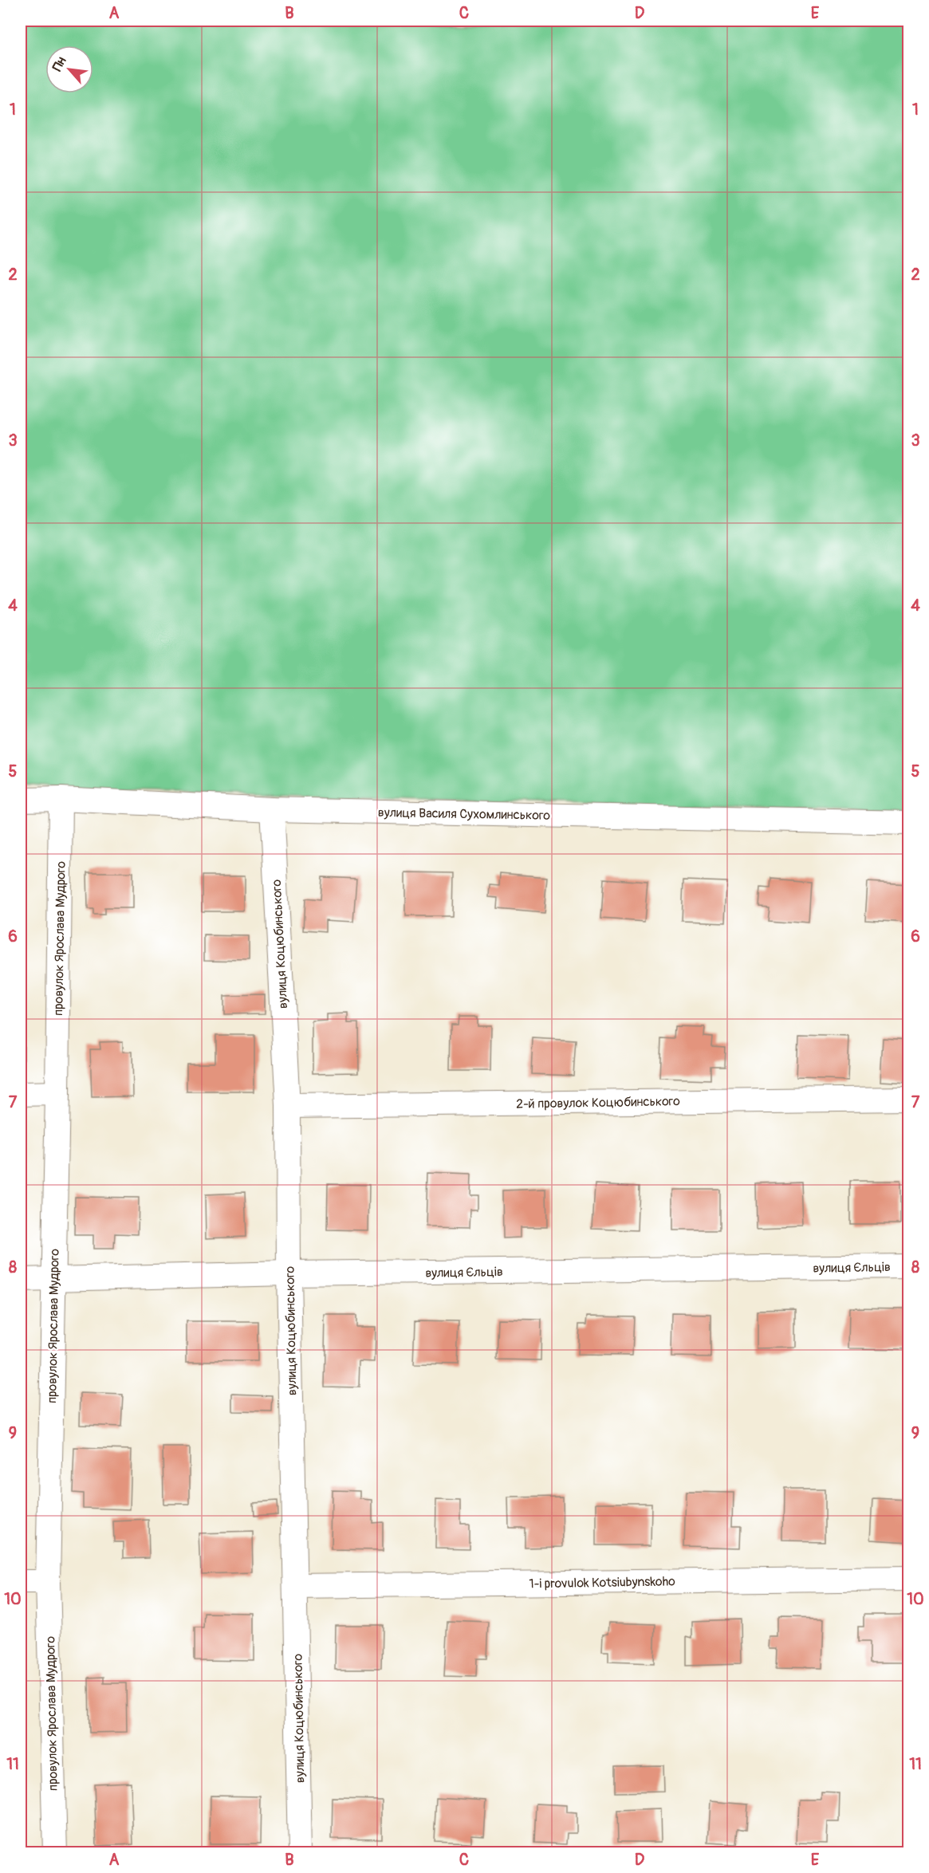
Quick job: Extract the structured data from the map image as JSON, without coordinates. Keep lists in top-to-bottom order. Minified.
{"streets":{"street":["вулиця Василя Сухомлинського","провулок Ярослава Мудрого","вулиця Коцюбинського","2-й провулок Коцюбинського","вулиця Єльців","1-i provulok Kotsiubynskoho"]},"crossings":[["вулиця Василя Сухомлинського","провулок Ярослава Мудрого"],["вулиця Василя Сухомлинського","вулиця Коцюбинського"],["провулок Ярослава Мудрого","вулиця Єльців"],["вулиця Коцюбинського","2-й провулок Коцюбинського"],["вулиця Коцюбинського","вулиця Єльців"],["вулиця Коцюбинського","1-i provulok Kotsiubynskoho"]],"north":"top left","grid":{"columns":["A","B","C","D","E"],"rows":["1","2","3","4","5","6","7","8","9","10","11"]}}
